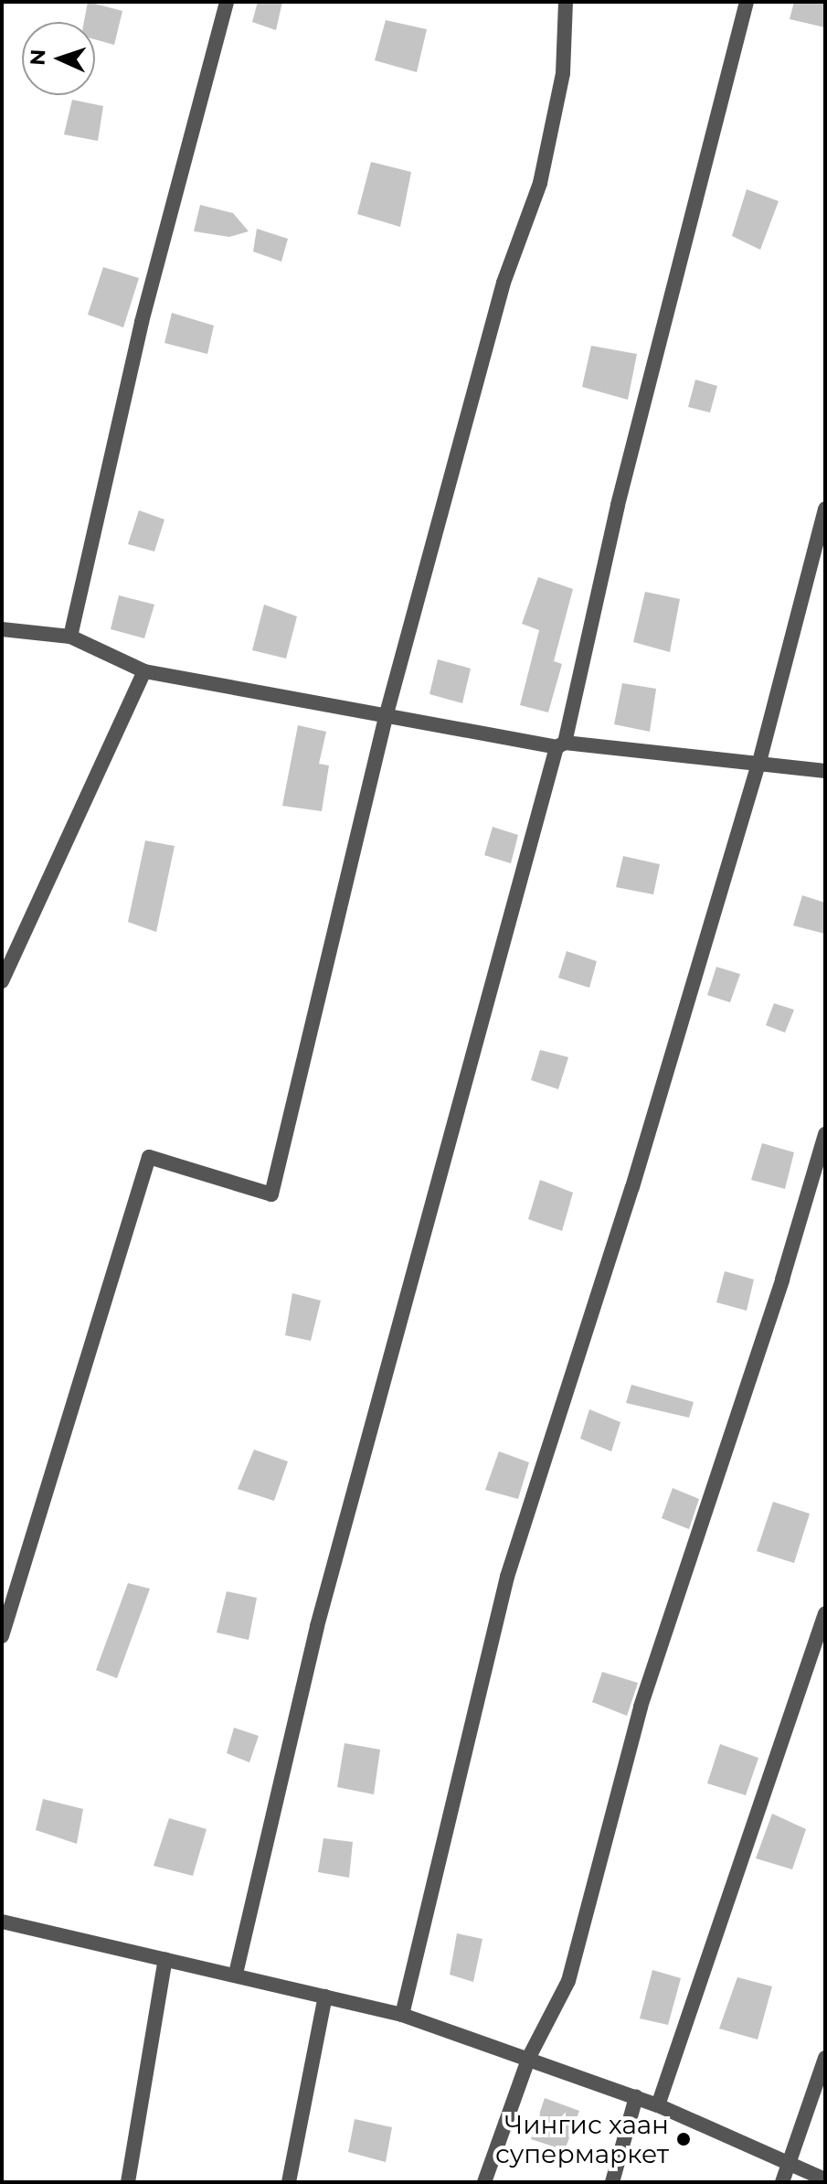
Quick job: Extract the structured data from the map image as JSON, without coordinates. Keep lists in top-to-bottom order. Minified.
{"places":["Чингис хаан супермаркет"],"north":"left"}
